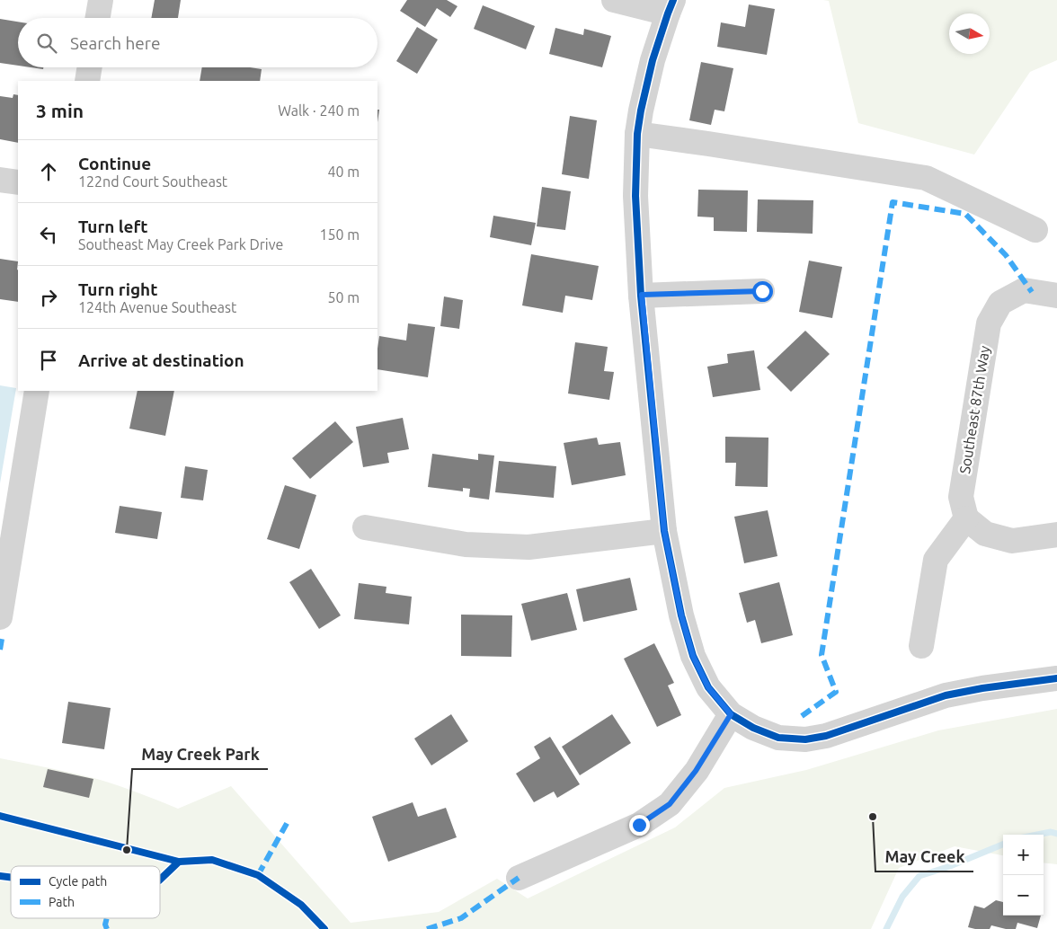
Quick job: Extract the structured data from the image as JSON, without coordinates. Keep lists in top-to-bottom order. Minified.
{"streets":{"street":["Southeast 87th Way"]},"places":["May Creek","May Creek Park"],"legend":["Cycle path","Path"],"north":"right","page":{"search":"Search here","heading":["3 min","Walk · 240 m"],"list":[["Continue","122nd Court Southeast","40 m"],["Turn left","Southeast May Creek Park Drive","150 m"],["Turn right","124th Avenue Southeast","50 m"],"Arrive at destination"],"map_buttons":["+","−"]}}
